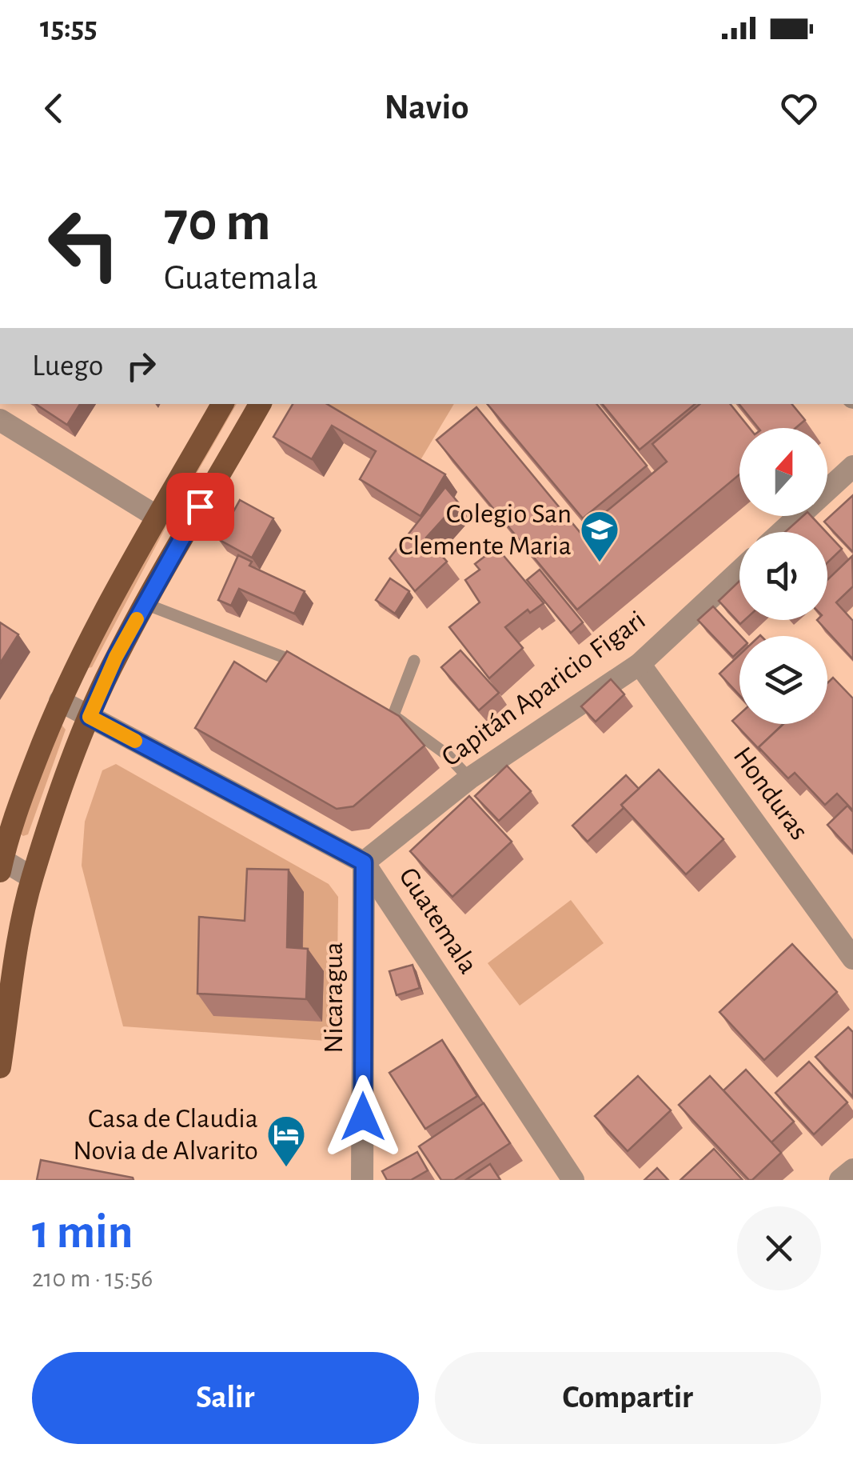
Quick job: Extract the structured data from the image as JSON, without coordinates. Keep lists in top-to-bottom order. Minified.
{"streets":{"street":["Capitán Aparicio Figari","Honduras","Guatemala","Nicaragua"]},"crossings":[["Capitán Aparicio Figari","Honduras"],["Capitán Aparicio Figari","Guatemala"],["Capitán Aparicio Figari","Nicaragua"],["Guatemala","Nicaragua"]],"places":{"school or university":["Colegio San Clemente Maria"],"hotel":["Casa de Claudia Novia de Alvarito"]},"north":"top","page":{"status":"15:55","header":"Navio","turn":["70 m","Guatemala"],"then":"Luego","heading":["1 min","210 m · 15:56"],"buttons":["Salir","Compartir"]}}
